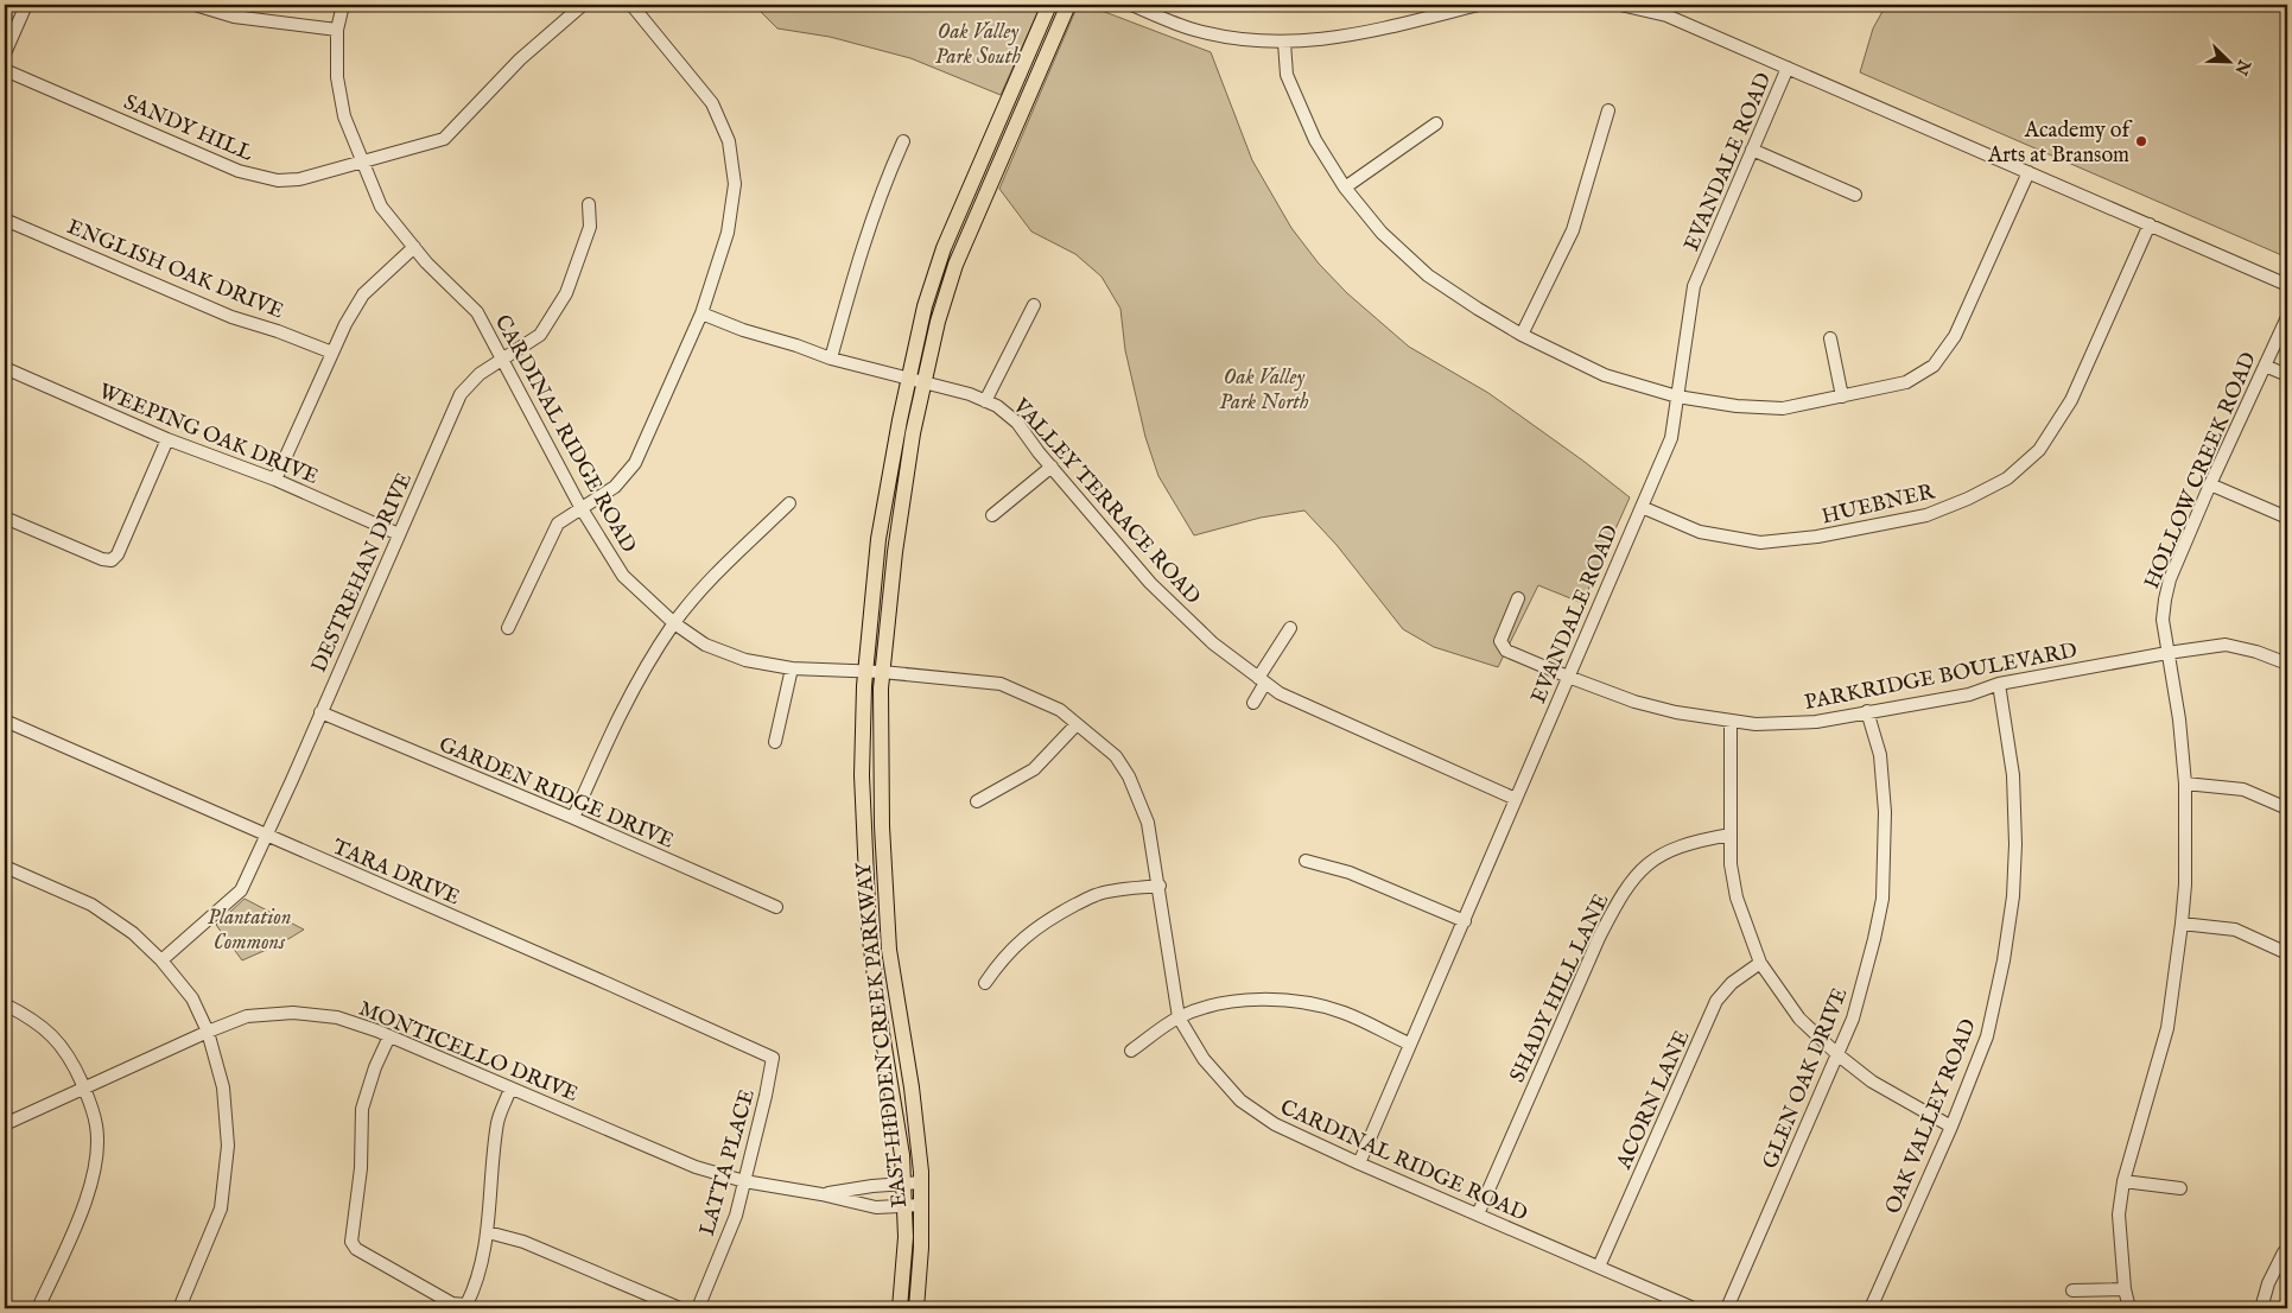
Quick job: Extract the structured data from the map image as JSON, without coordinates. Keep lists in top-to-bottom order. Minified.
{"streets":{"main road":["EAST HIDDEN CREEK PARKWAY"],"street":["SANDY HILL","EVANDALE ROAD","ENGLISH OAK DRIVE","WEEPING OAK DRIVE","CARDINAL RIDGE ROAD","HOLLOW CREEK ROAD","VALLEY TERRACE ROAD","HUEBNER","DESTREHAN DRIVE","PARKRIDGE BOULEVARD","GARDEN RIDGE DRIVE","TARA DRIVE","SHADY HILL LANE","MONTICELLO DRIVE","GLEN OAK DRIVE","ACORN LANE","OAK VALLEY ROAD","LATTA PLACE"]},"crossings":[["SANDY HILL","CARDINAL RIDGE ROAD"],["EVANDALE ROAD","CARDINAL RIDGE ROAD"],["EVANDALE ROAD","VALLEY TERRACE ROAD"],["EVANDALE ROAD","HUEBNER"],["EVANDALE ROAD","PARKRIDGE BOULEVARD"],["WEEPING OAK DRIVE","DESTREHAN DRIVE"],["CARDINAL RIDGE ROAD","DESTREHAN DRIVE"],["CARDINAL RIDGE ROAD","SHADY HILL LANE"],["CARDINAL RIDGE ROAD","EAST HIDDEN CREEK PARKWAY"],["CARDINAL RIDGE ROAD","ACORN LANE"],["HOLLOW CREEK ROAD","PARKRIDGE BOULEVARD"],["VALLEY TERRACE ROAD","EAST HIDDEN CREEK PARKWAY"],["DESTREHAN DRIVE","GARDEN RIDGE DRIVE"],["DESTREHAN DRIVE","TARA DRIVE"],["PARKRIDGE BOULEVARD","GLEN OAK DRIVE"],["PARKRIDGE BOULEVARD","OAK VALLEY ROAD"],["TARA DRIVE","LATTA PLACE"],["EAST HIDDEN CREEK PARKWAY","MONTICELLO DRIVE"],["MONTICELLO DRIVE","LATTA PLACE"]],"parks":["Oak Valley Park South","Oak Valley Park North","Plantation Commons"],"places":["Academy of Arts at Bransom"],"north":"bottom right"}
